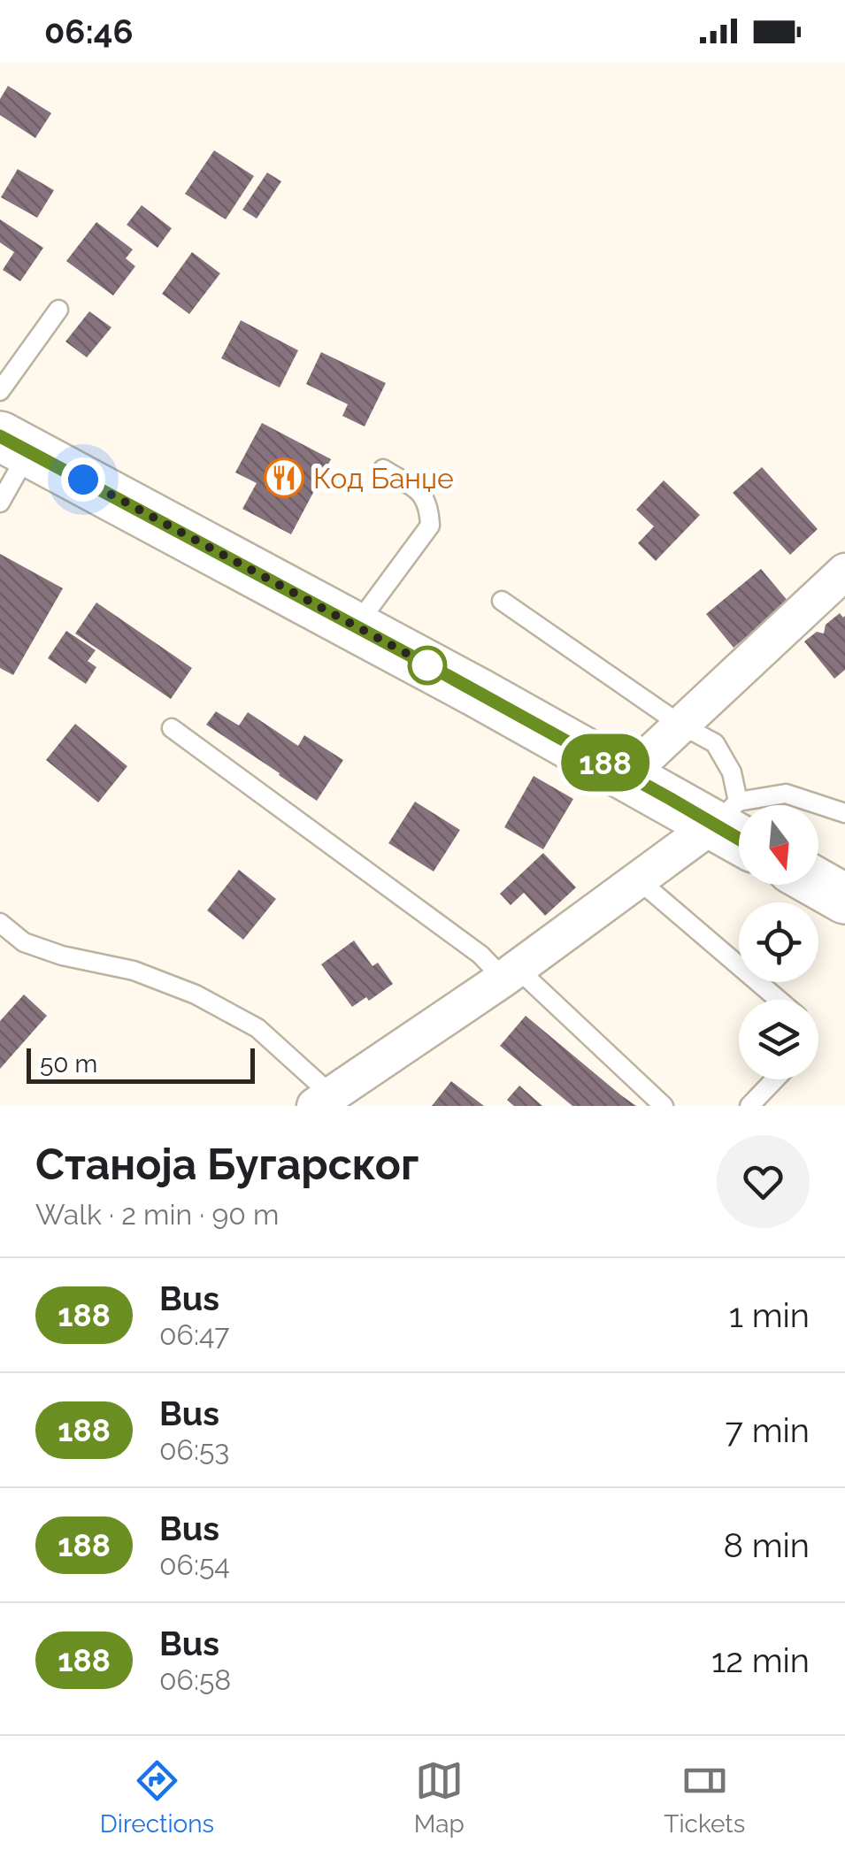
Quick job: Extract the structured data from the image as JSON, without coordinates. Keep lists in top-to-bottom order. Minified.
{"places":{"restaurant":["Код Банџе"]},"lines":["bus line 188"],"scale_bar":"50 m","north":"bottom","page":{"status":"06:46","on_map":"188","scale":"50 m","heading":["Станоја Бугарског","Walk · 2 min · 90 m"],"list":[{"mark":"188","name":"Bus","note":"06:47","value":"1 min"},{"mark":"188","name":"Bus","note":"06:53","value":"7 min"},{"mark":"188","name":"Bus","note":"06:54","value":"8 min"},{"mark":"188","name":"Bus","note":"06:58","value":"12 min"}],"tabs":["Directions","Map","Tickets"]}}
